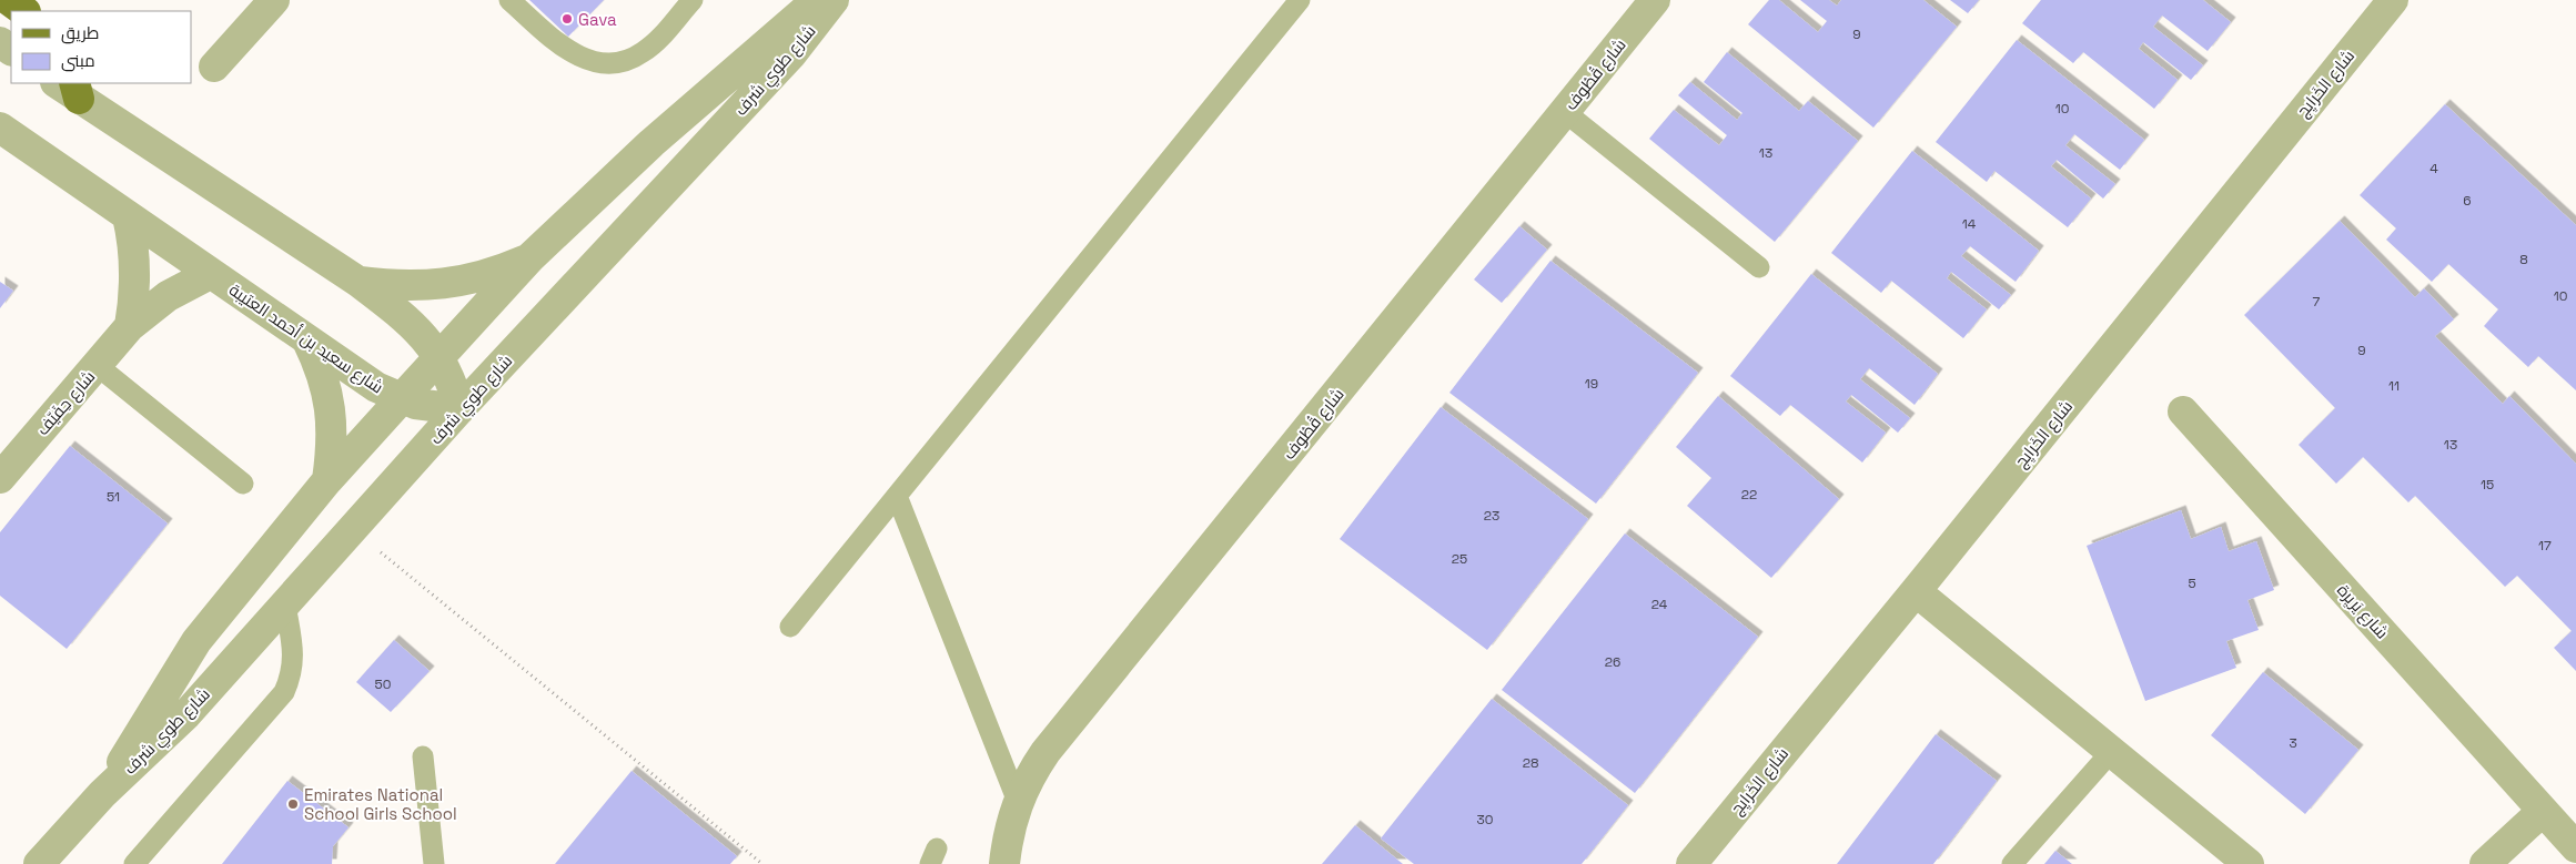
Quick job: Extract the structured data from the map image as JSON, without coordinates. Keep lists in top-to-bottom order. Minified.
{"streets":{"street":["شارع طوي شرف","شارع قُطُوف","شارع الخَرايِج","شارع سعيد بن أحمد العتيبة","شارع حِفَيّف","شارع يَريِرة"]},"crossings":[["شارع طوي شرف","شارع سعيد بن أحمد العتيبة"],["شارع سعيد بن أحمد العتيبة","شارع حِفَيّف"]],"places":["Gava","Emirates National School Girls School"],"house_numbers":["9","10","13","4","6","14","8","10","7","9","19","11","13","15","22","51","23","17","25","5","24","26","50","3","28","30"],"legend":["طريق","مبنى"]}
